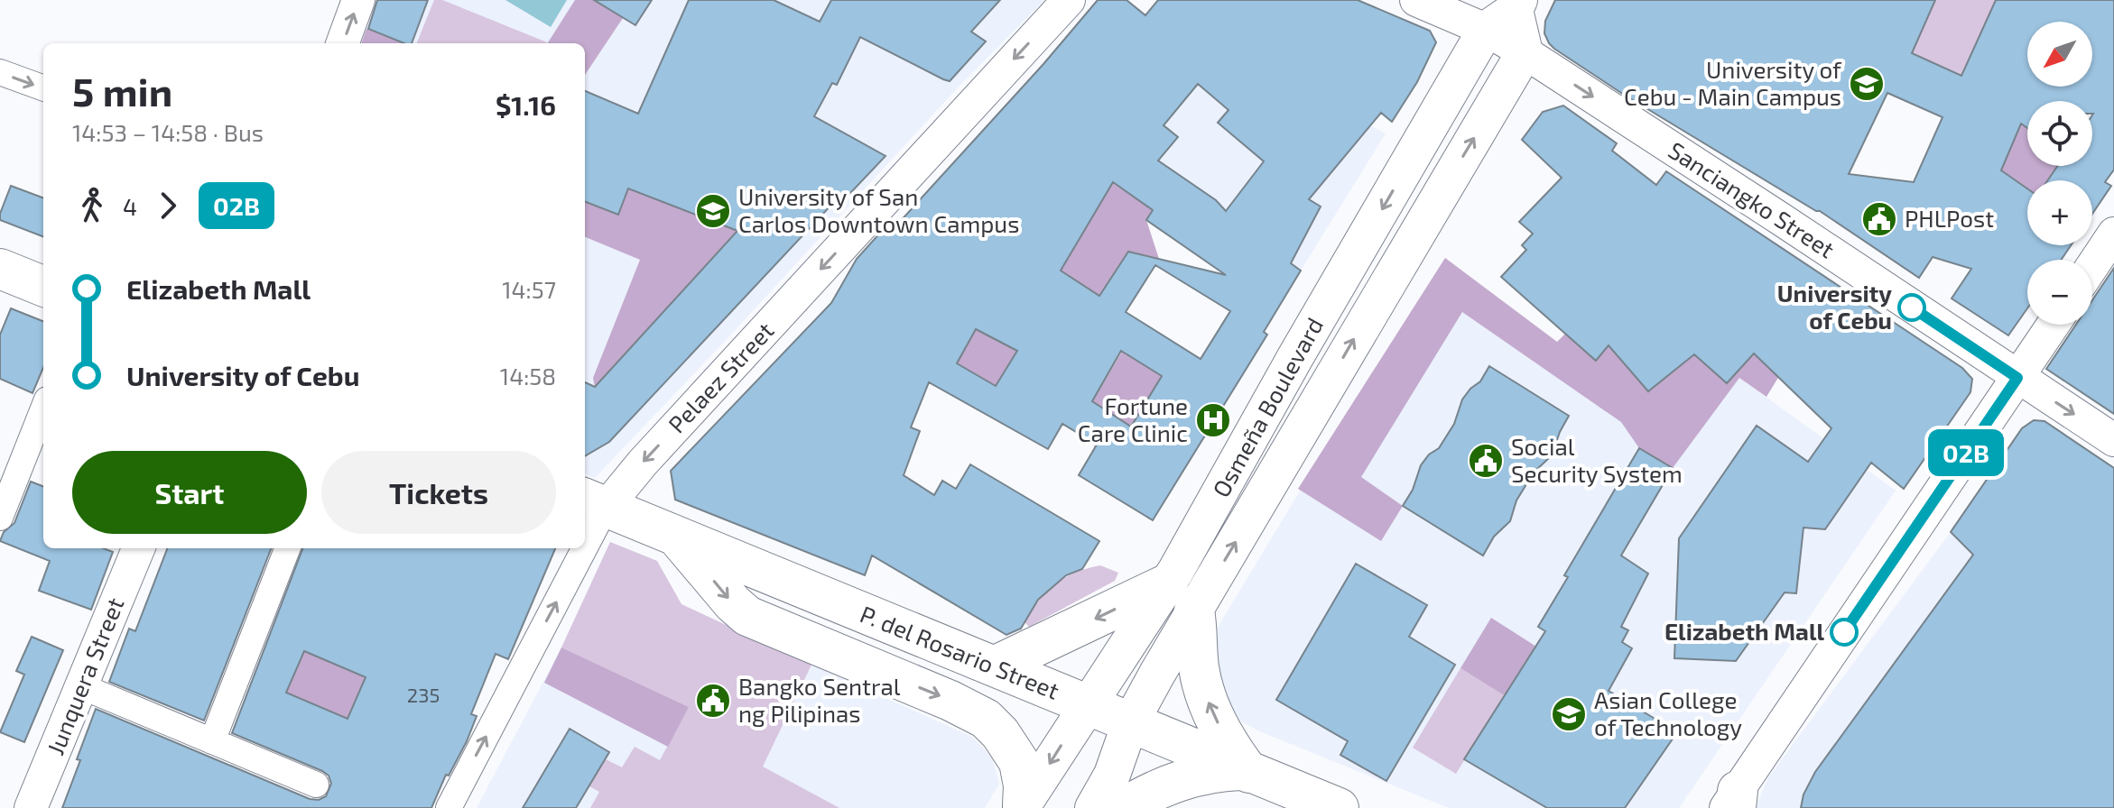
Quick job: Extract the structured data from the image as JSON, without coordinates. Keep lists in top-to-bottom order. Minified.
{"streets":{"main road":["Osmeña Boulevard","P. del Rosario Street"],"street":["Sanciangko Street","Pelaez Street","Junquera Street"]},"crossings":[["Sanciangko Street","Osmeña Boulevard"],["Pelaez Street","P. del Rosario Street"],["Osmeña Boulevard","P. del Rosario Street"]],"one_way":["Sanciangko Street"],"places":{"school or university":["University of Cebu - Main Campus","University of San Carlos Downtown Campus","Asian College of Technology"],"public building":["PHLPost","Social Security System","Bangko Sentral ng Pilipinas"],"other":["University of Cebu","Elizabeth Mall"],"hospital":["Fortune Care Clinic"]},"lines":["bus line 02B"],"house_numbers":["235"],"north":"bottom left","page":{"on_map":"02B","map_buttons":["+","−"],"heading":["5 min","14:53 – 14:58 · Bus","$1.16"],"legs":["4","02B"],"list":[{"name":"Elizabeth Mall","value":"14:57"},{"name":"University of Cebu","value":"14:58"}],"buttons":["Start","Tickets"]}}
